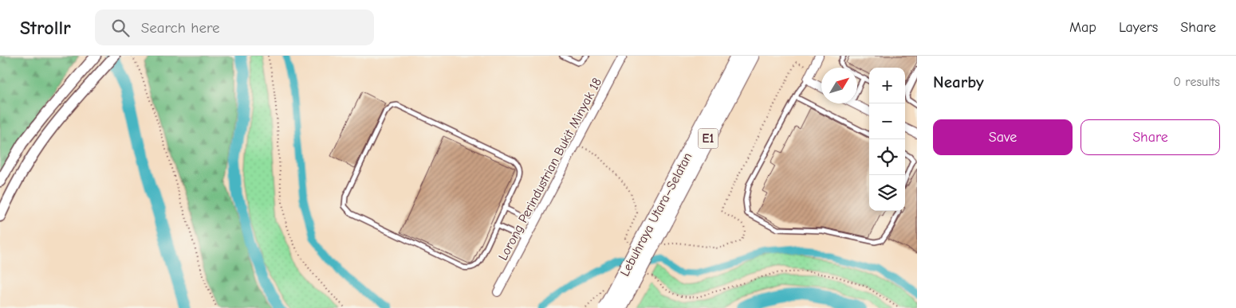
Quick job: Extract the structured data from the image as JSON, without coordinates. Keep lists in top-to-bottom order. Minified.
{"streets":{"highway":["E1","Lebuhraya Utara–Selatan"],"street":["Lorong Perindustrian Bukit Minyak 18"]},"north":"top right","page":{"header":"Strollr","search":"Search here","nav":["Map","Layers","Share"],"heading":["Nearby","0 results"],"map_buttons":["+","−"],"buttons":["Save","Share"]}}
